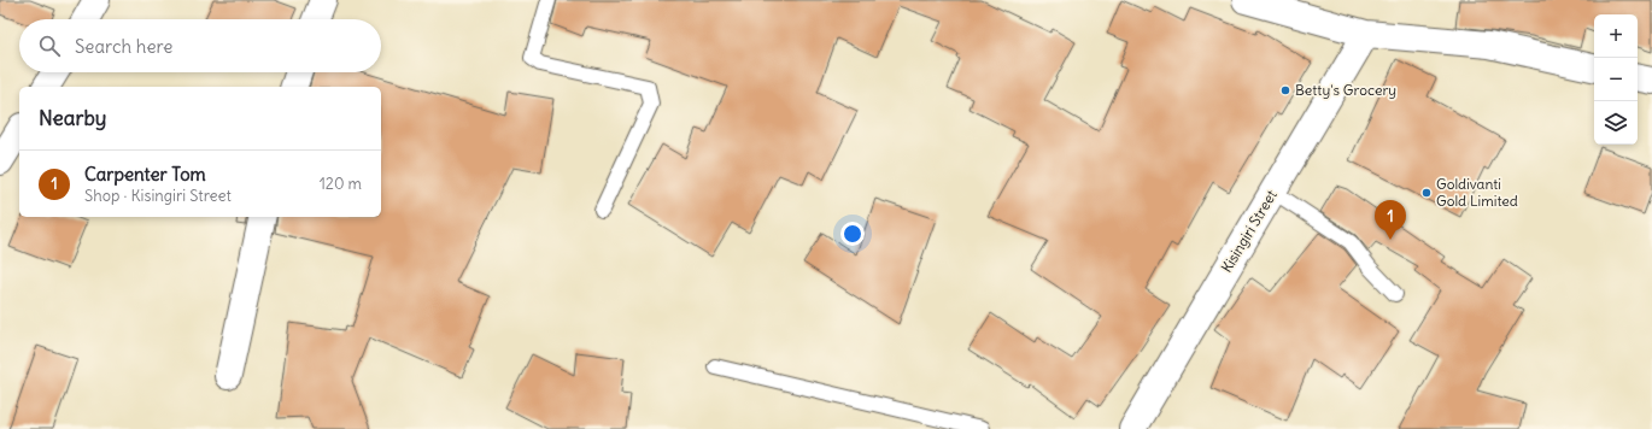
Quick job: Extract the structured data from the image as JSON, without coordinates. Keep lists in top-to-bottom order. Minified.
{"streets":{"street":["Kisingiri Street"]},"places":["Betty's Grocery","Goldivanti Gold Limited"],"page":{"map_buttons":["+","−"],"search":"Search here","heading":"Nearby","list":[{"mark":"1","name":"Carpenter Tom","note":"Shop · Kisingiri Street","value":"120 m"}],"pins":"1"}}
